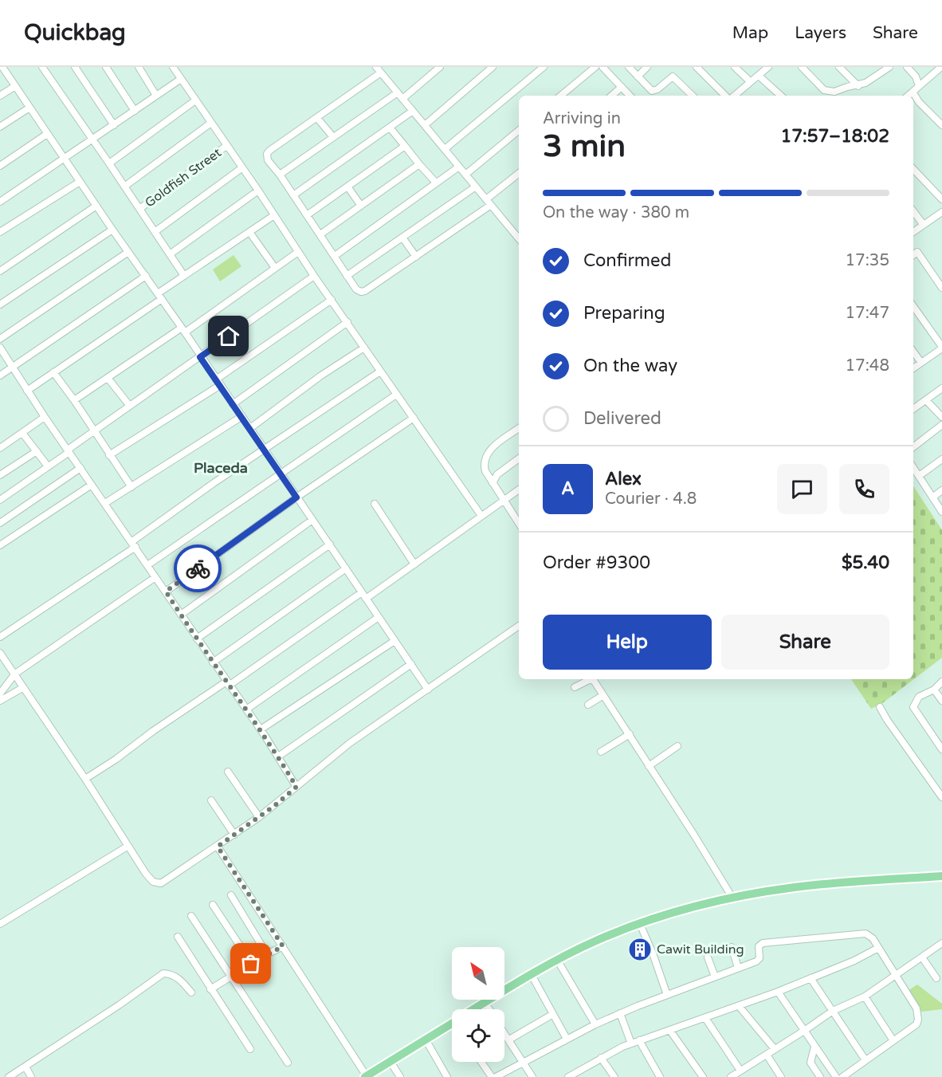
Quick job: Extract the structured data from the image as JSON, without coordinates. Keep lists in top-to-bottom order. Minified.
{"streets":{"street":["Goldfish Street"]},"districts":["Placeda"],"places":{"building":["Cawit Building"]},"north":"top left","page":{"header":"Quickbag","nav":["Map","Layers","Share"],"heading":["3 min","Arriving in","17:57–18:02"],"panel":["Alex","Courier · 4.8","Order #9300","$5.40"],"bar":"On the way · 380 m","list":[["Confirmed","17:35"],["Preparing","17:47"],["On the way","17:48"],"Delivered"],"round":"A","buttons":["Help","Share"]}}
